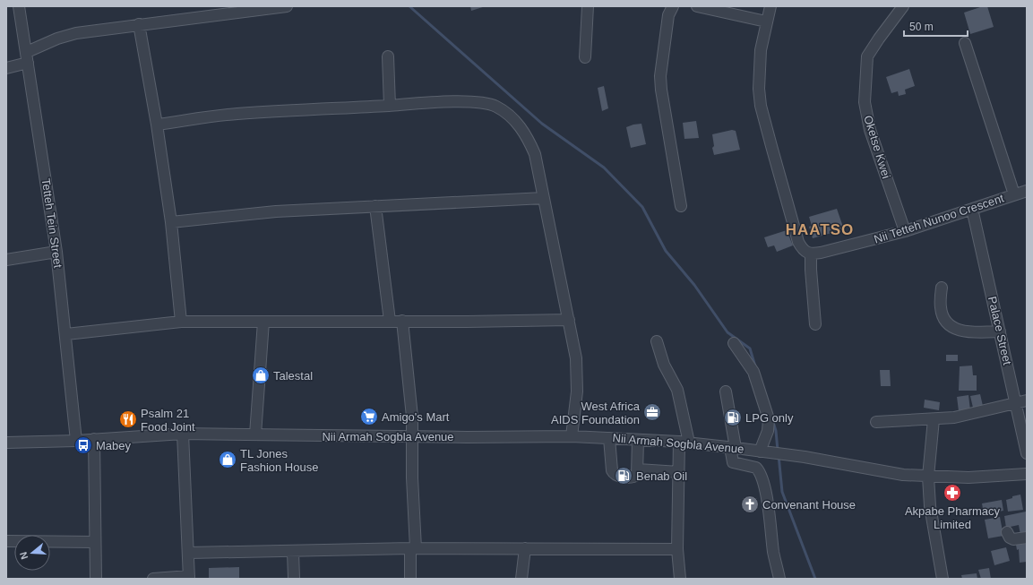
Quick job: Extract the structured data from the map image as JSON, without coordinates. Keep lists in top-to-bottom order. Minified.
{"streets":{"street":["Oketse Kwei","Nii Tetteh Nunoo Crescent","Tetteh Tein Street","Palace Street","Nii Armah Sogbla Avenue"]},"crossings":[["Oketse Kwei","Nii Tetteh Nunoo Crescent"],["Nii Tetteh Nunoo Crescent","Palace Street"],["Tetteh Tein Street","Nii Armah Sogbla Avenue"]],"districts":["HAATSO"],"places":{"shop":["Talestal","TL Jones Fashion House"],"office":["West Africa AIDS Foundation"],"supermarket":["Amigo's Mart"],"fuel station":["LPG only","Benab Oil"],"restaurant":["Psalm 21 Food Joint"],"bus stop":["Mabey"],"pharmacy":["Akpabe Pharmacy Limited"],"church":["Convenant House"]},"scale_bar":"50 m","north":"left"}
